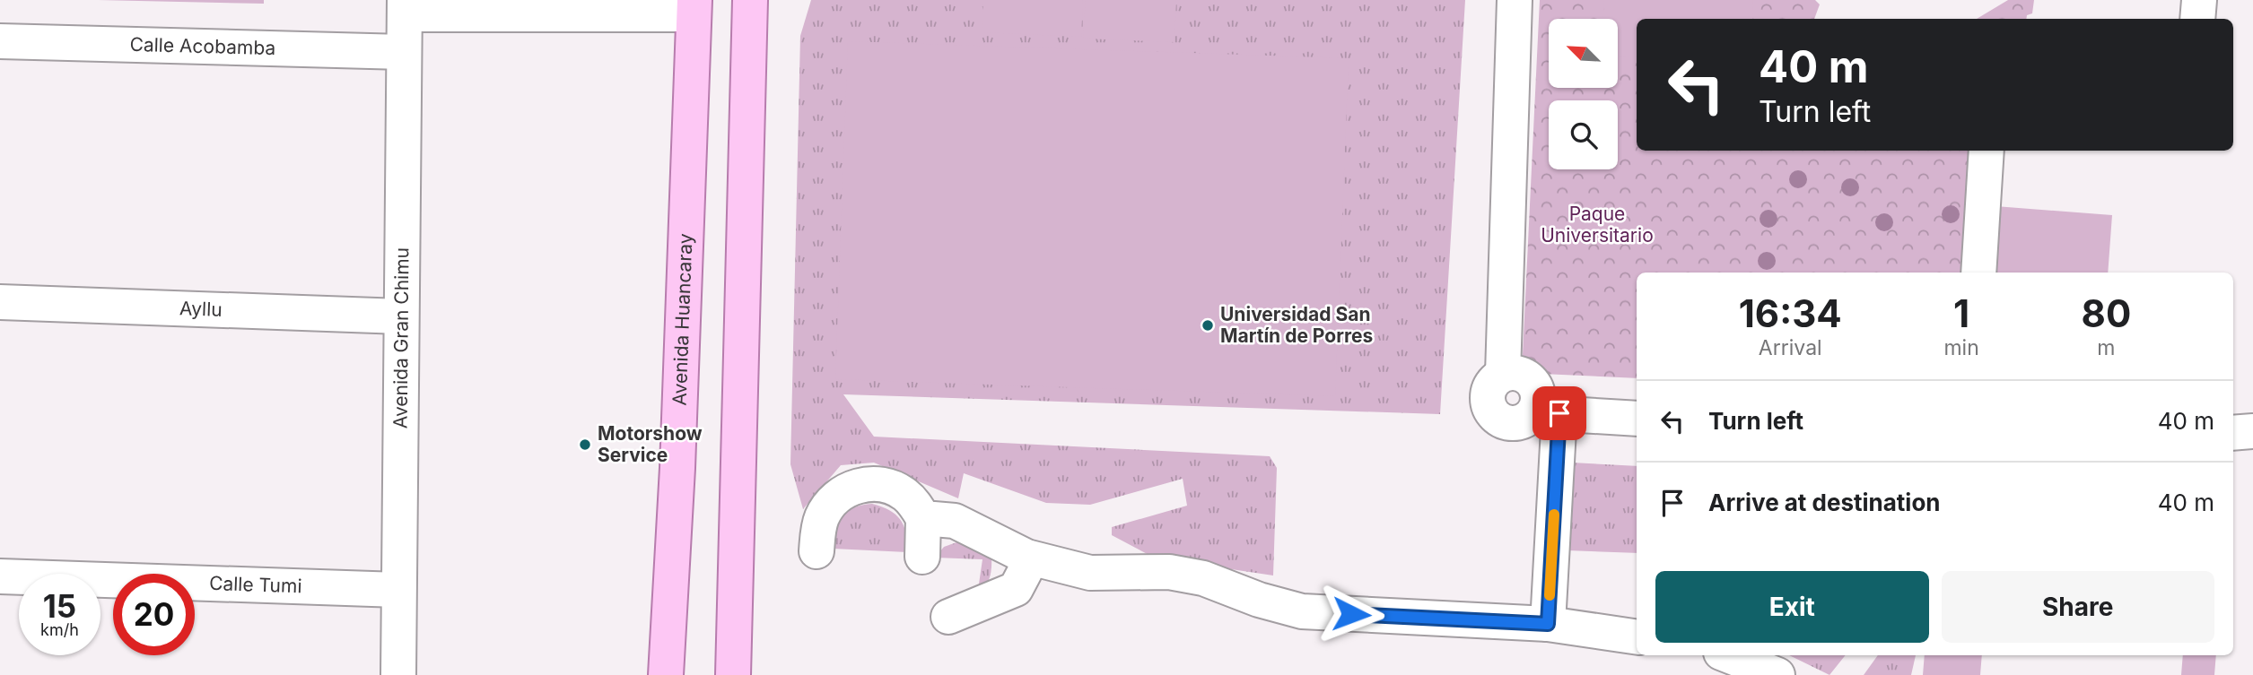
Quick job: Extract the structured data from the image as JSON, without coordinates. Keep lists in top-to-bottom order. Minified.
{"streets":{"main road":["Avenida Huancaray"],"street":["Calle Acobamba","Ayllu","Avenida Gran Chimu","Calle Tumi"]},"crossings":[["Calle Acobamba","Avenida Gran Chimu"],["Ayllu","Avenida Gran Chimu"],["Avenida Gran Chimu","Calle Tumi"]],"parks":["Paque Universitario"],"places":["Universidad San Martín de Porres","Motorshow Service"],"north":"top left","page":{"turn":["40 m","Turn left"],"eta":["16:34","Arrival","1","min","80","m"],"list":[{"name":"Turn left","value":"40 m"},{"name":"Arrive at destination","value":"40 m"}],"buttons":["Exit","Share"],"speed":"15 km/h","limit":"20"}}
